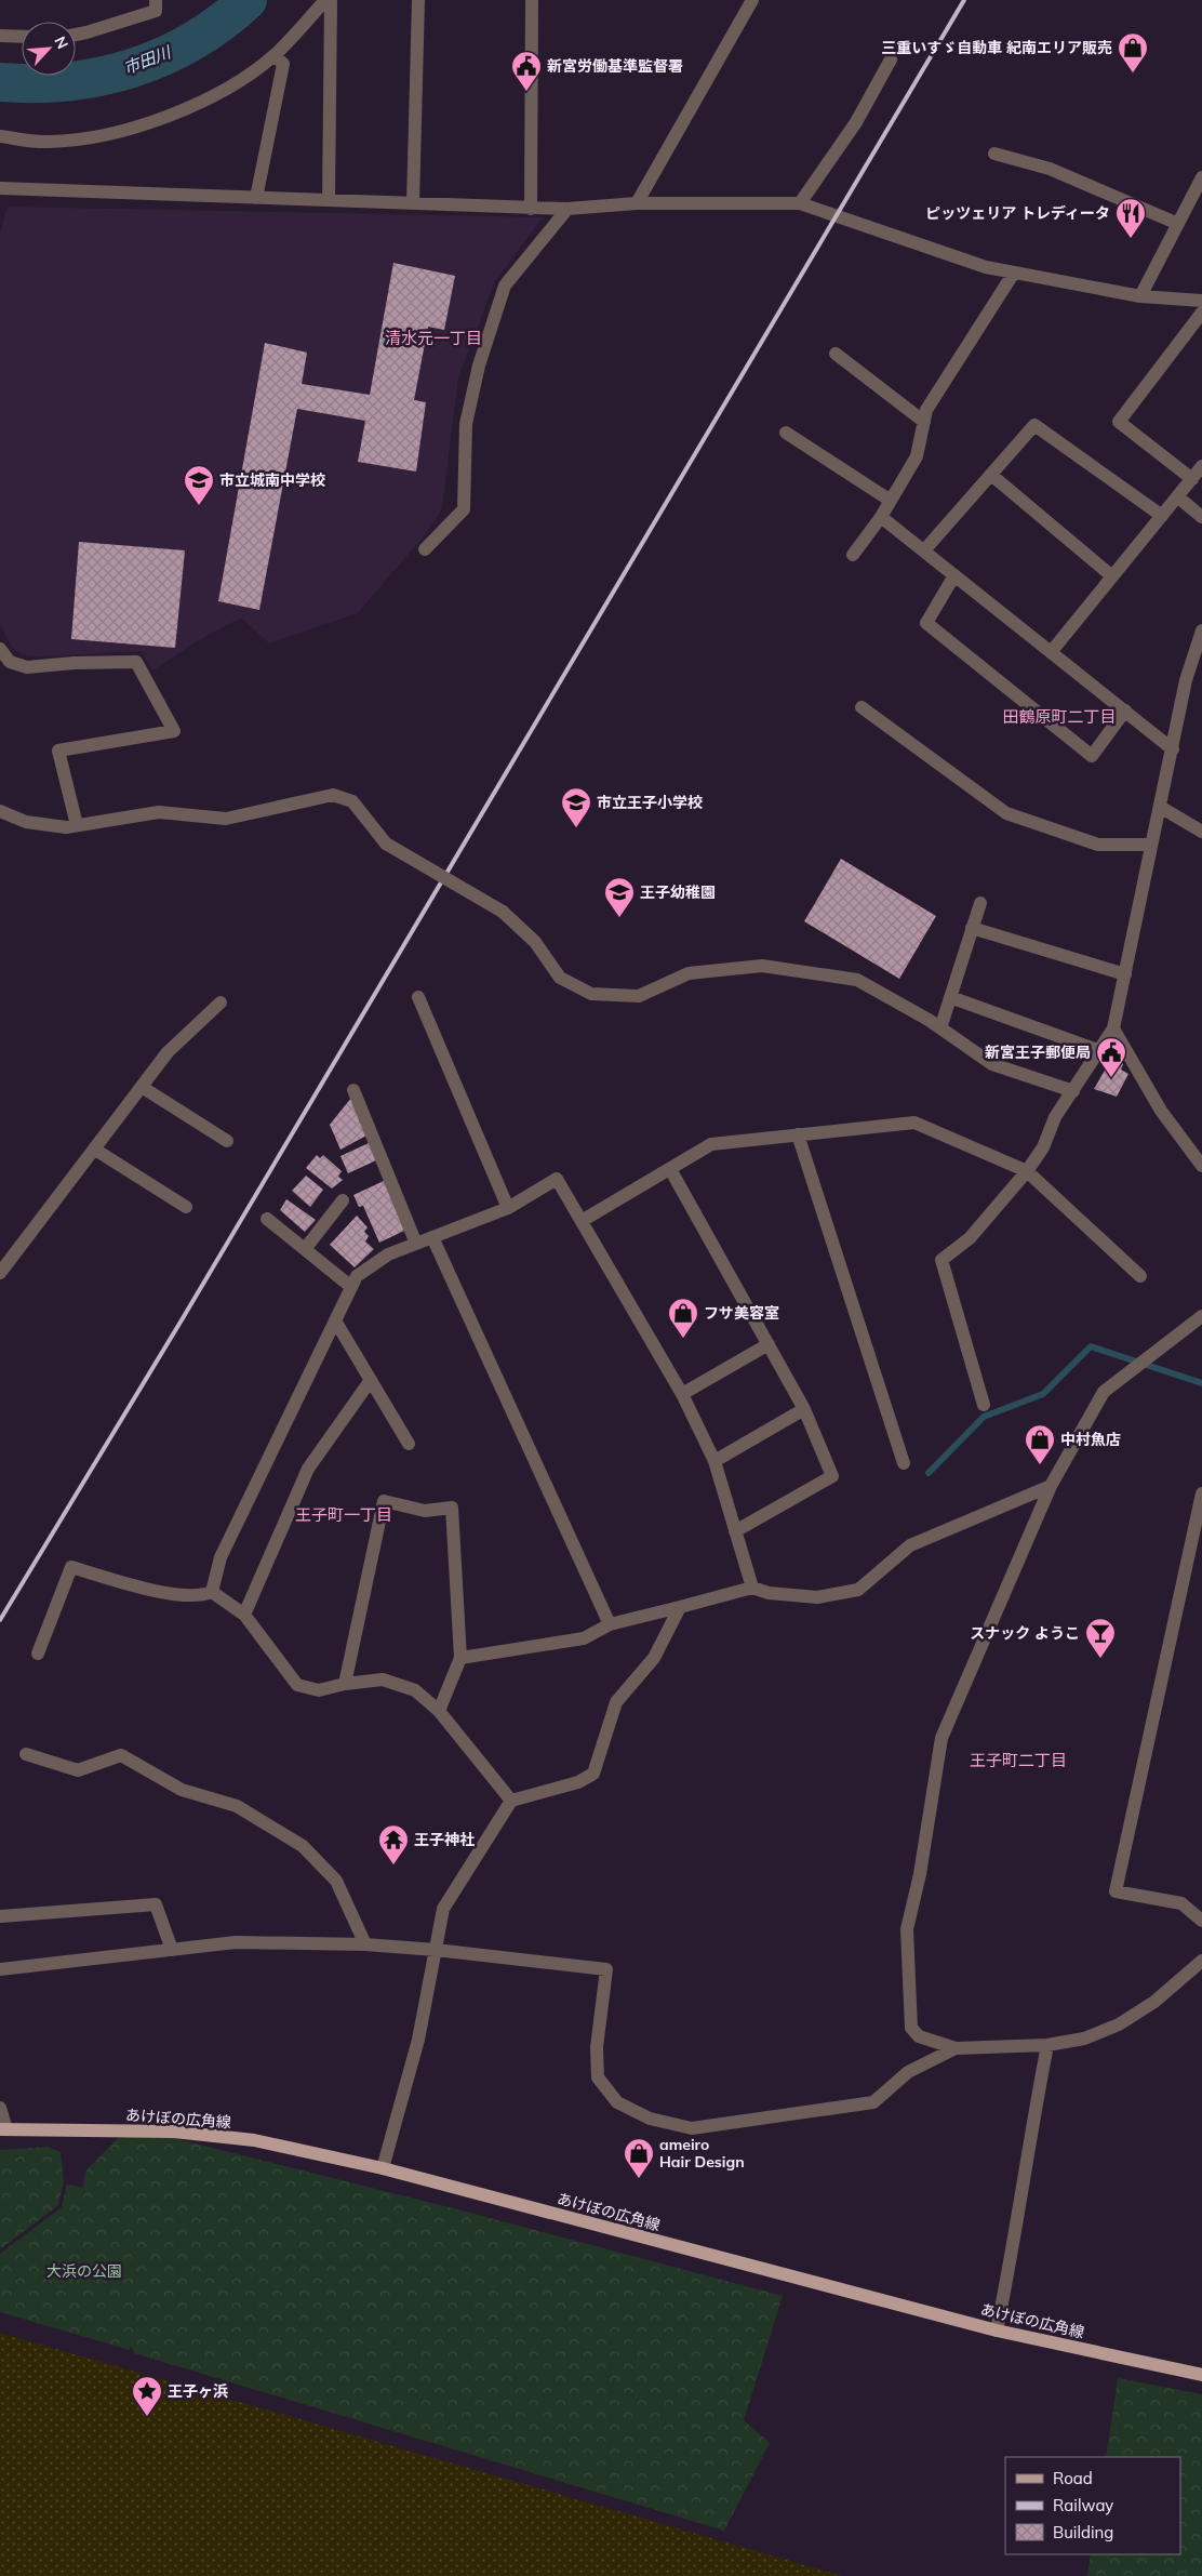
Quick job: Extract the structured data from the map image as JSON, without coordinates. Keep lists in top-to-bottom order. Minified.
{"streets":{"main road":["あけぼの広角線"]},"districts":["清水元一丁目","田鶴原町二丁目","王子町一丁目","王子町二丁目"],"water":["市田川"],"parks":["大浜の公園"],"places":{"shop":["三重いすゞ自動車 紀南エリア販売","フサ美容室","中村魚店","ameiro Hair Design"],"public building":["新宮労働基準監督署","新宮王子郵便局"],"restaurant":["ピッツェリア トレディータ"],"school or university":["市立城南中学校","市立王子小学校","王子幼稚園"],"bar":["スナック ようこ"],"temple":["王子神社"],"place":["王子ヶ浜"]},"legend":["Road","Railway","Building"],"north":"top right"}
